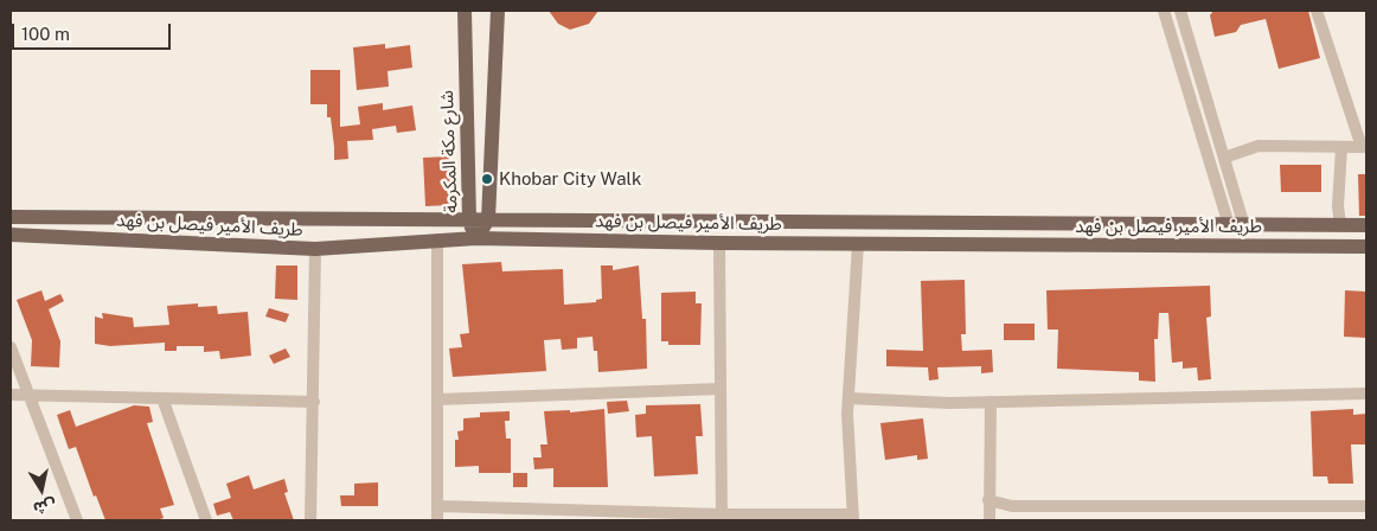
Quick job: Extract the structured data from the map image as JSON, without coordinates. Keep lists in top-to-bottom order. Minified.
{"streets":{"main road":["شارع مكة المكرمة","طريف الأمير فيصل بن فهد"]},"crossings":[["شارع مكة المكرمة","طريف الأمير فيصل بن فهد"]],"places":["Khobar City Walk"],"scale_bar":"100 m","north":"bottom"}
